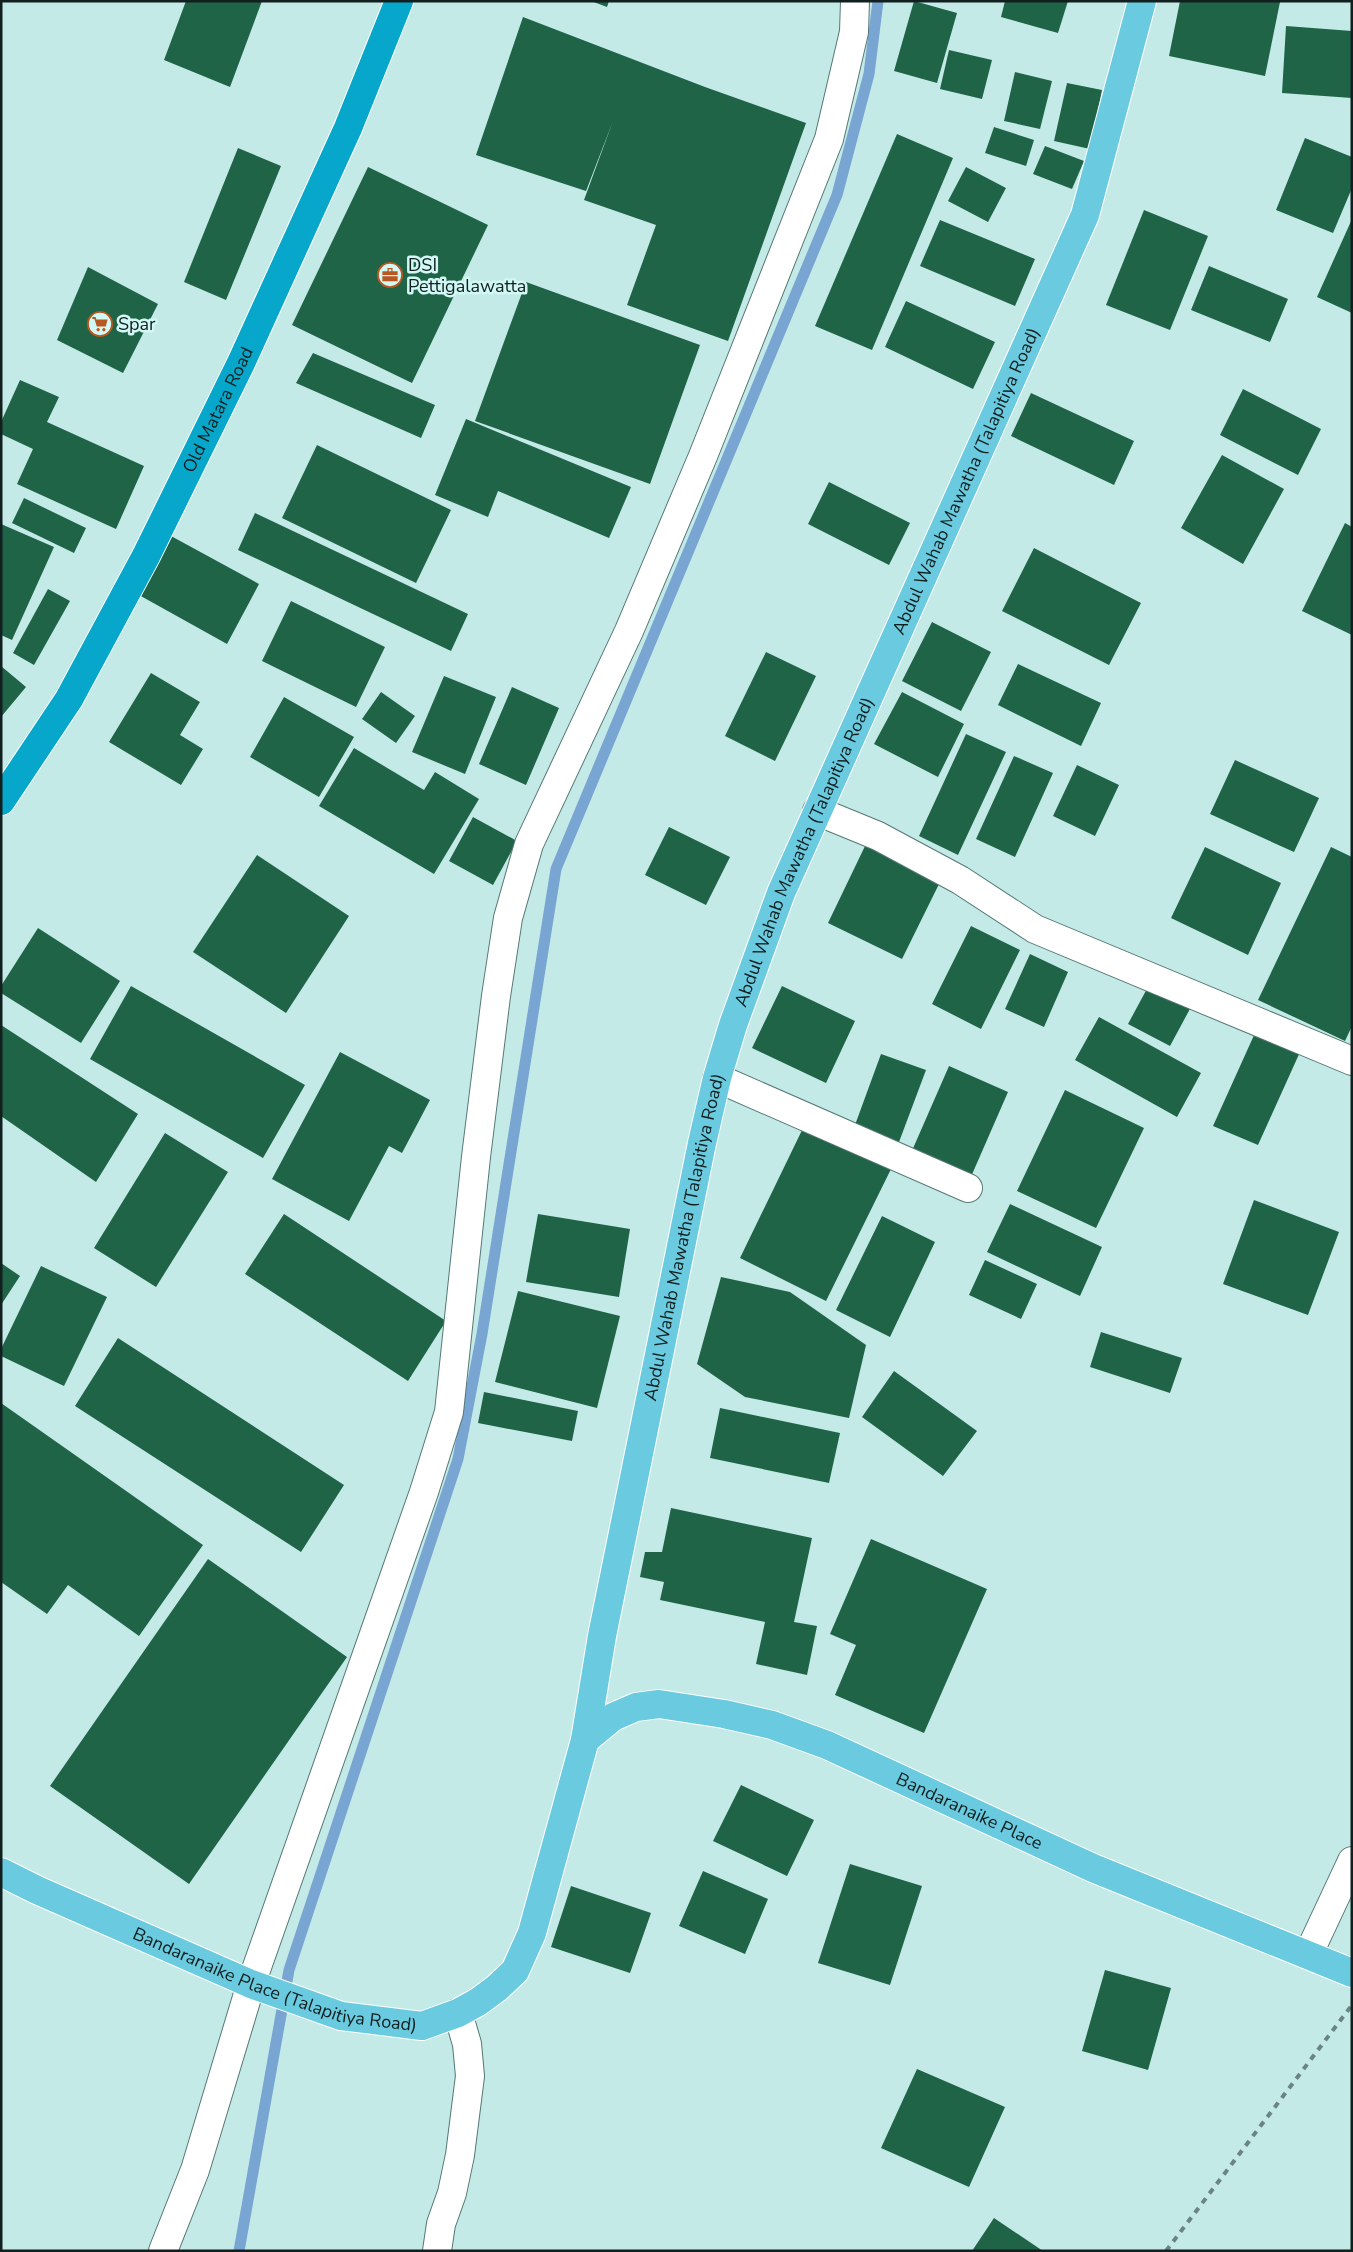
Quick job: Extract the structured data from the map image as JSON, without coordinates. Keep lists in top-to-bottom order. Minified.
{"streets":{"highway":["Old Matara Road"],"main road":["Abdul Wahab Mawatha (Talapitiya Road)","Bandaranaike Place","Bandaranaike Place (Talapitiya Road)"]},"crossings":[["Abdul Wahab Mawatha (Talapitiya Road)","Bandaranaike Place"],["Abdul Wahab Mawatha (Talapitiya Road)","Bandaranaike Place (Talapitiya Road)"],["Bandaranaike Place","Bandaranaike Place (Talapitiya Road)"]],"places":{"office":["DSI Pettigalawatta"],"supermarket":["Spar"]}}
